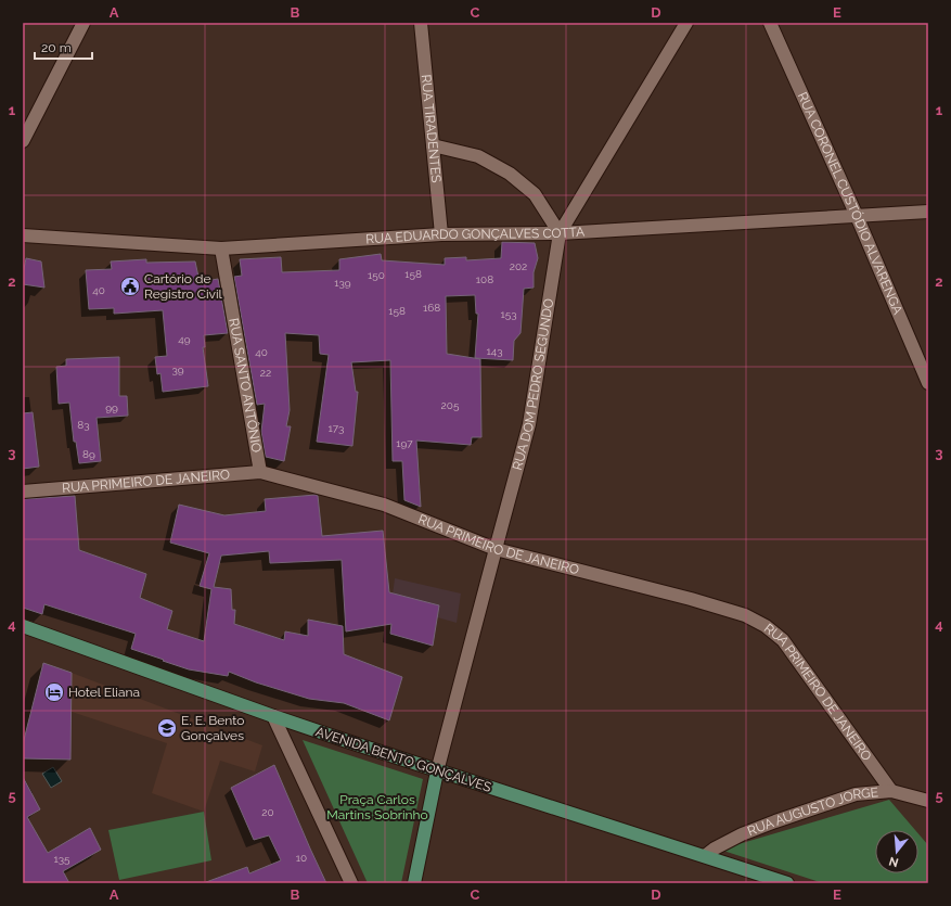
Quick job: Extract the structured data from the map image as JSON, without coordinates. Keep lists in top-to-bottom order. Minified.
{"streets":{"main road":["AVENIDA BENTO GONÇALVES"],"street":["RUA TIRADENTES","RUA CORONEL CUSTÓDIO ALVARENGA","RUA EDUARDO GONÇALVES COTTA","RUA DOM PEDRO SEGUNDO","RUA SANTO ANTÔNIO","RUA PRIMEIRO DE JANEIRO","RUA AUGUSTO JORGE"]},"crossings":[["RUA TIRADENTES","RUA EDUARDO GONÇALVES COTTA"],["RUA CORONEL CUSTÓDIO ALVARENGA","RUA EDUARDO GONÇALVES COTTA"],["RUA EDUARDO GONÇALVES COTTA","RUA DOM PEDRO SEGUNDO"],["RUA EDUARDO GONÇALVES COTTA","RUA SANTO ANTÔNIO"],["RUA DOM PEDRO SEGUNDO","RUA PRIMEIRO DE JANEIRO"],["RUA DOM PEDRO SEGUNDO","AVENIDA BENTO GONÇALVES"],["RUA SANTO ANTÔNIO","RUA PRIMEIRO DE JANEIRO"],["RUA PRIMEIRO DE JANEIRO","RUA AUGUSTO JORGE"],["AVENIDA BENTO GONÇALVES","RUA AUGUSTO JORGE"]],"parks":["Praça Carlos Martins Sobrinho"],"places":{"public building":["Cartório de Registro Civil"],"hotel":["Hotel Eliana"],"school or university":["E. E. Bento Gonçalves"]},"house_numbers":["202","158","150","108","139","40","168","158","153","49","143","40","39","22","205","99","83","173","197","89","20","10","135"],"scale_bar":"20 m","north":"bottom","grid":{"columns":["A","B","C","D","E"],"rows":["1","2","3","4","5"]}}
